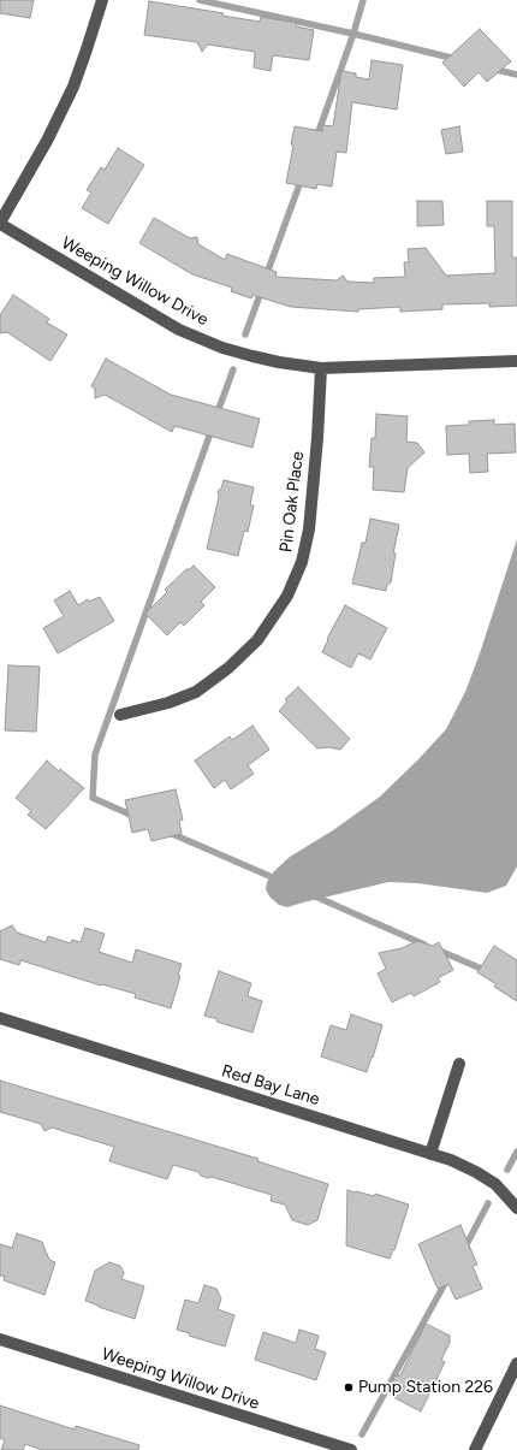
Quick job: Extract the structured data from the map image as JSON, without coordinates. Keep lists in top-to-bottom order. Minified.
{"streets":{"street":["Weeping Willow Drive","Pin Oak Place","Red Bay Lane"]},"crossings":[["Weeping Willow Drive","Pin Oak Place"]],"places":["Pump Station 226"]}
